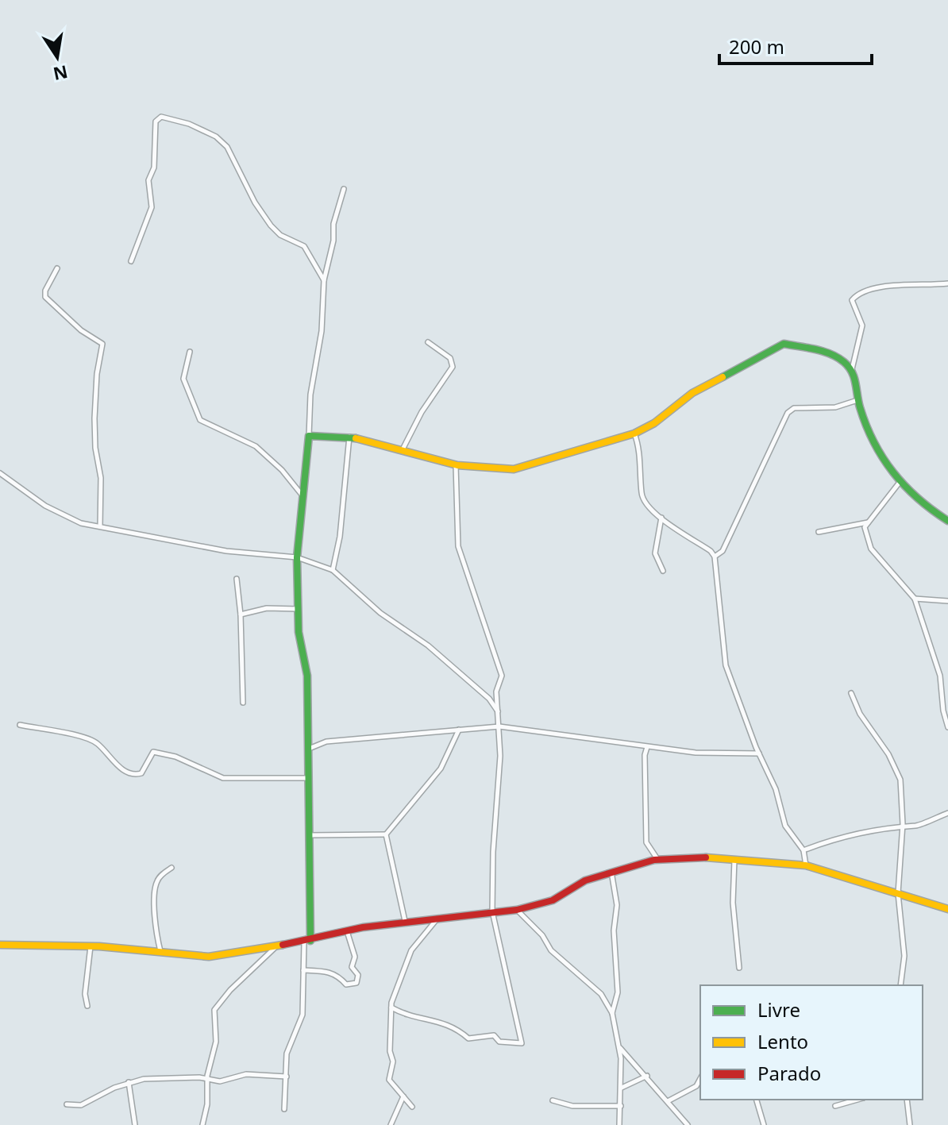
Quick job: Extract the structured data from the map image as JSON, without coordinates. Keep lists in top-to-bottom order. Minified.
{"legend":["Livre","Lento","Parado"],"scale_bar":"200 m","north":"bottom"}
